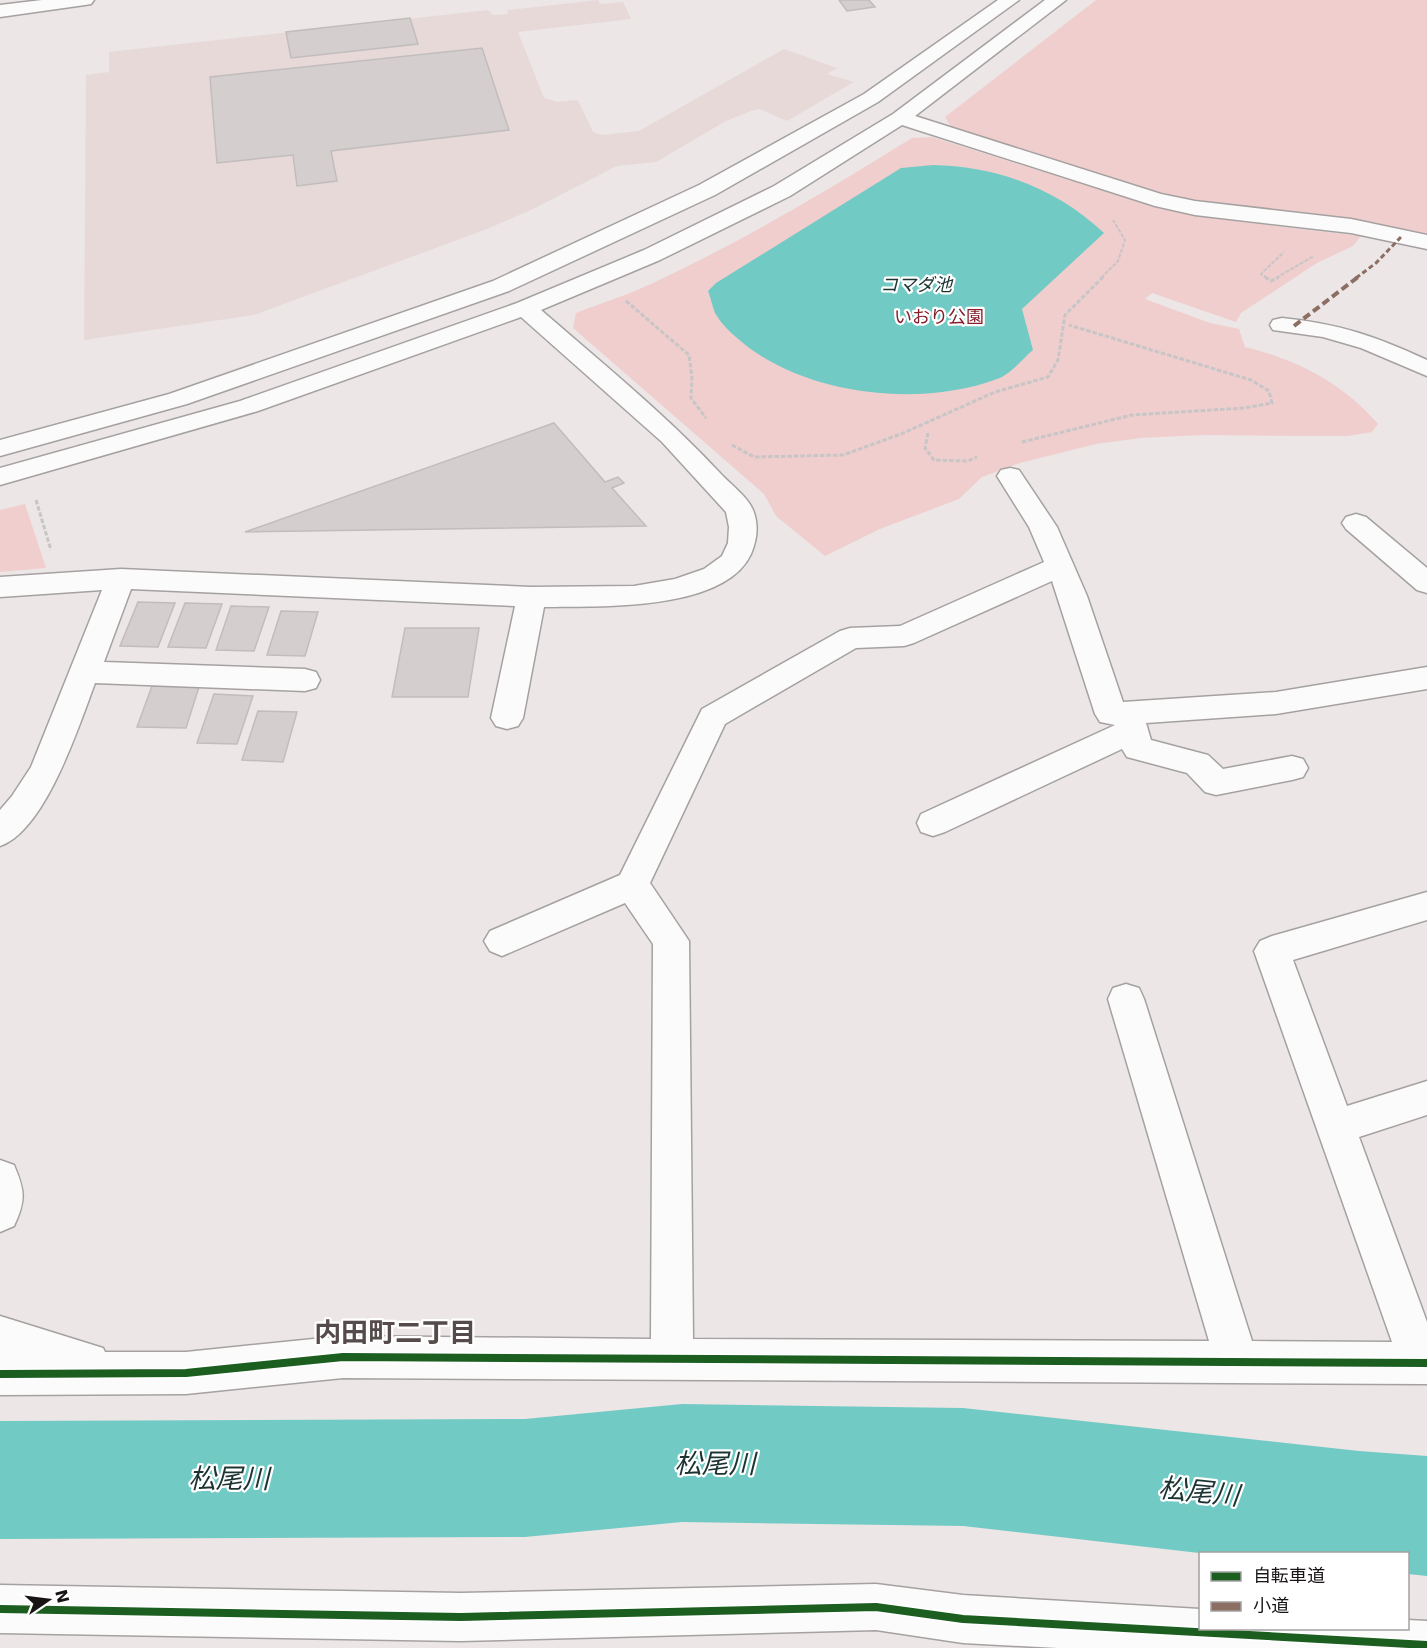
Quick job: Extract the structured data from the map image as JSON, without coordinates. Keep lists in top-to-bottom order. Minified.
{"districts":["内田町二丁目"],"water":["コマダ池","松尾川"],"parks":["いおり公園"],"legend":["自転車道","小道"],"north":"right"}
